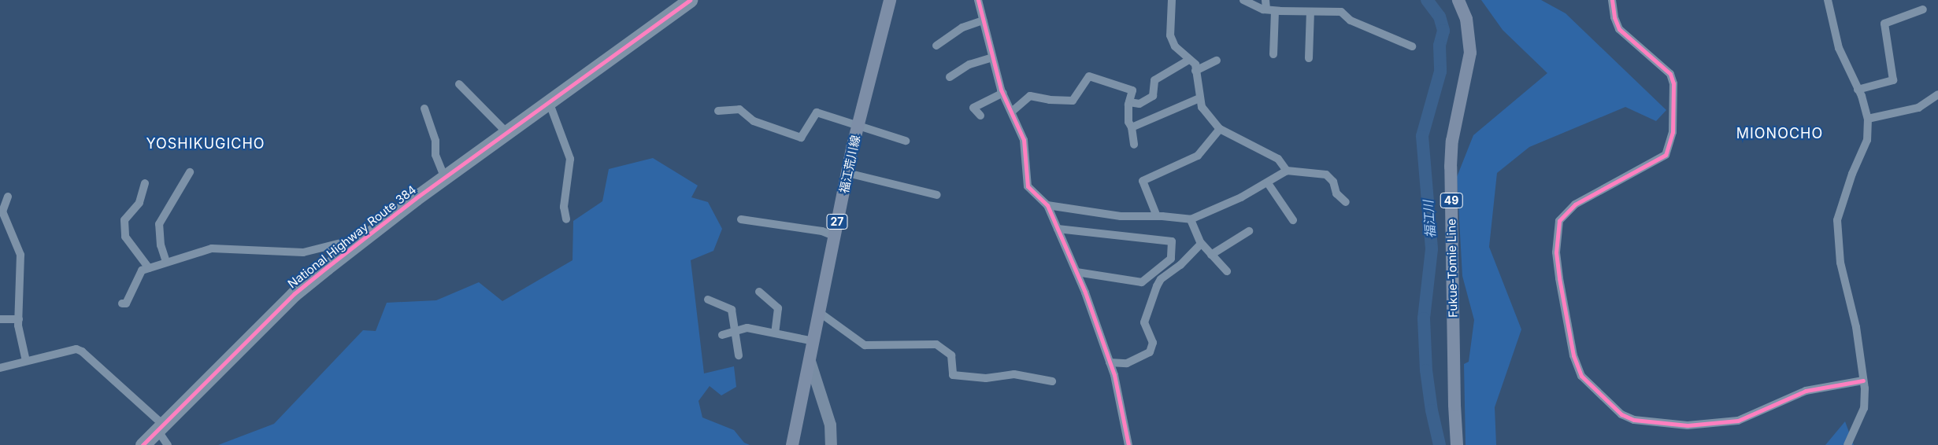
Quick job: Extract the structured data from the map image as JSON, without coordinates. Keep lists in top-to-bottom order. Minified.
{"streets":{"highway":["National Highway Route 384"],"main road":["福江荒川線","49","27","Fukue-Tomie Line"]},"districts":["MIONOCHO","YOSHIKUGICHO"],"water":["福江川"]}
